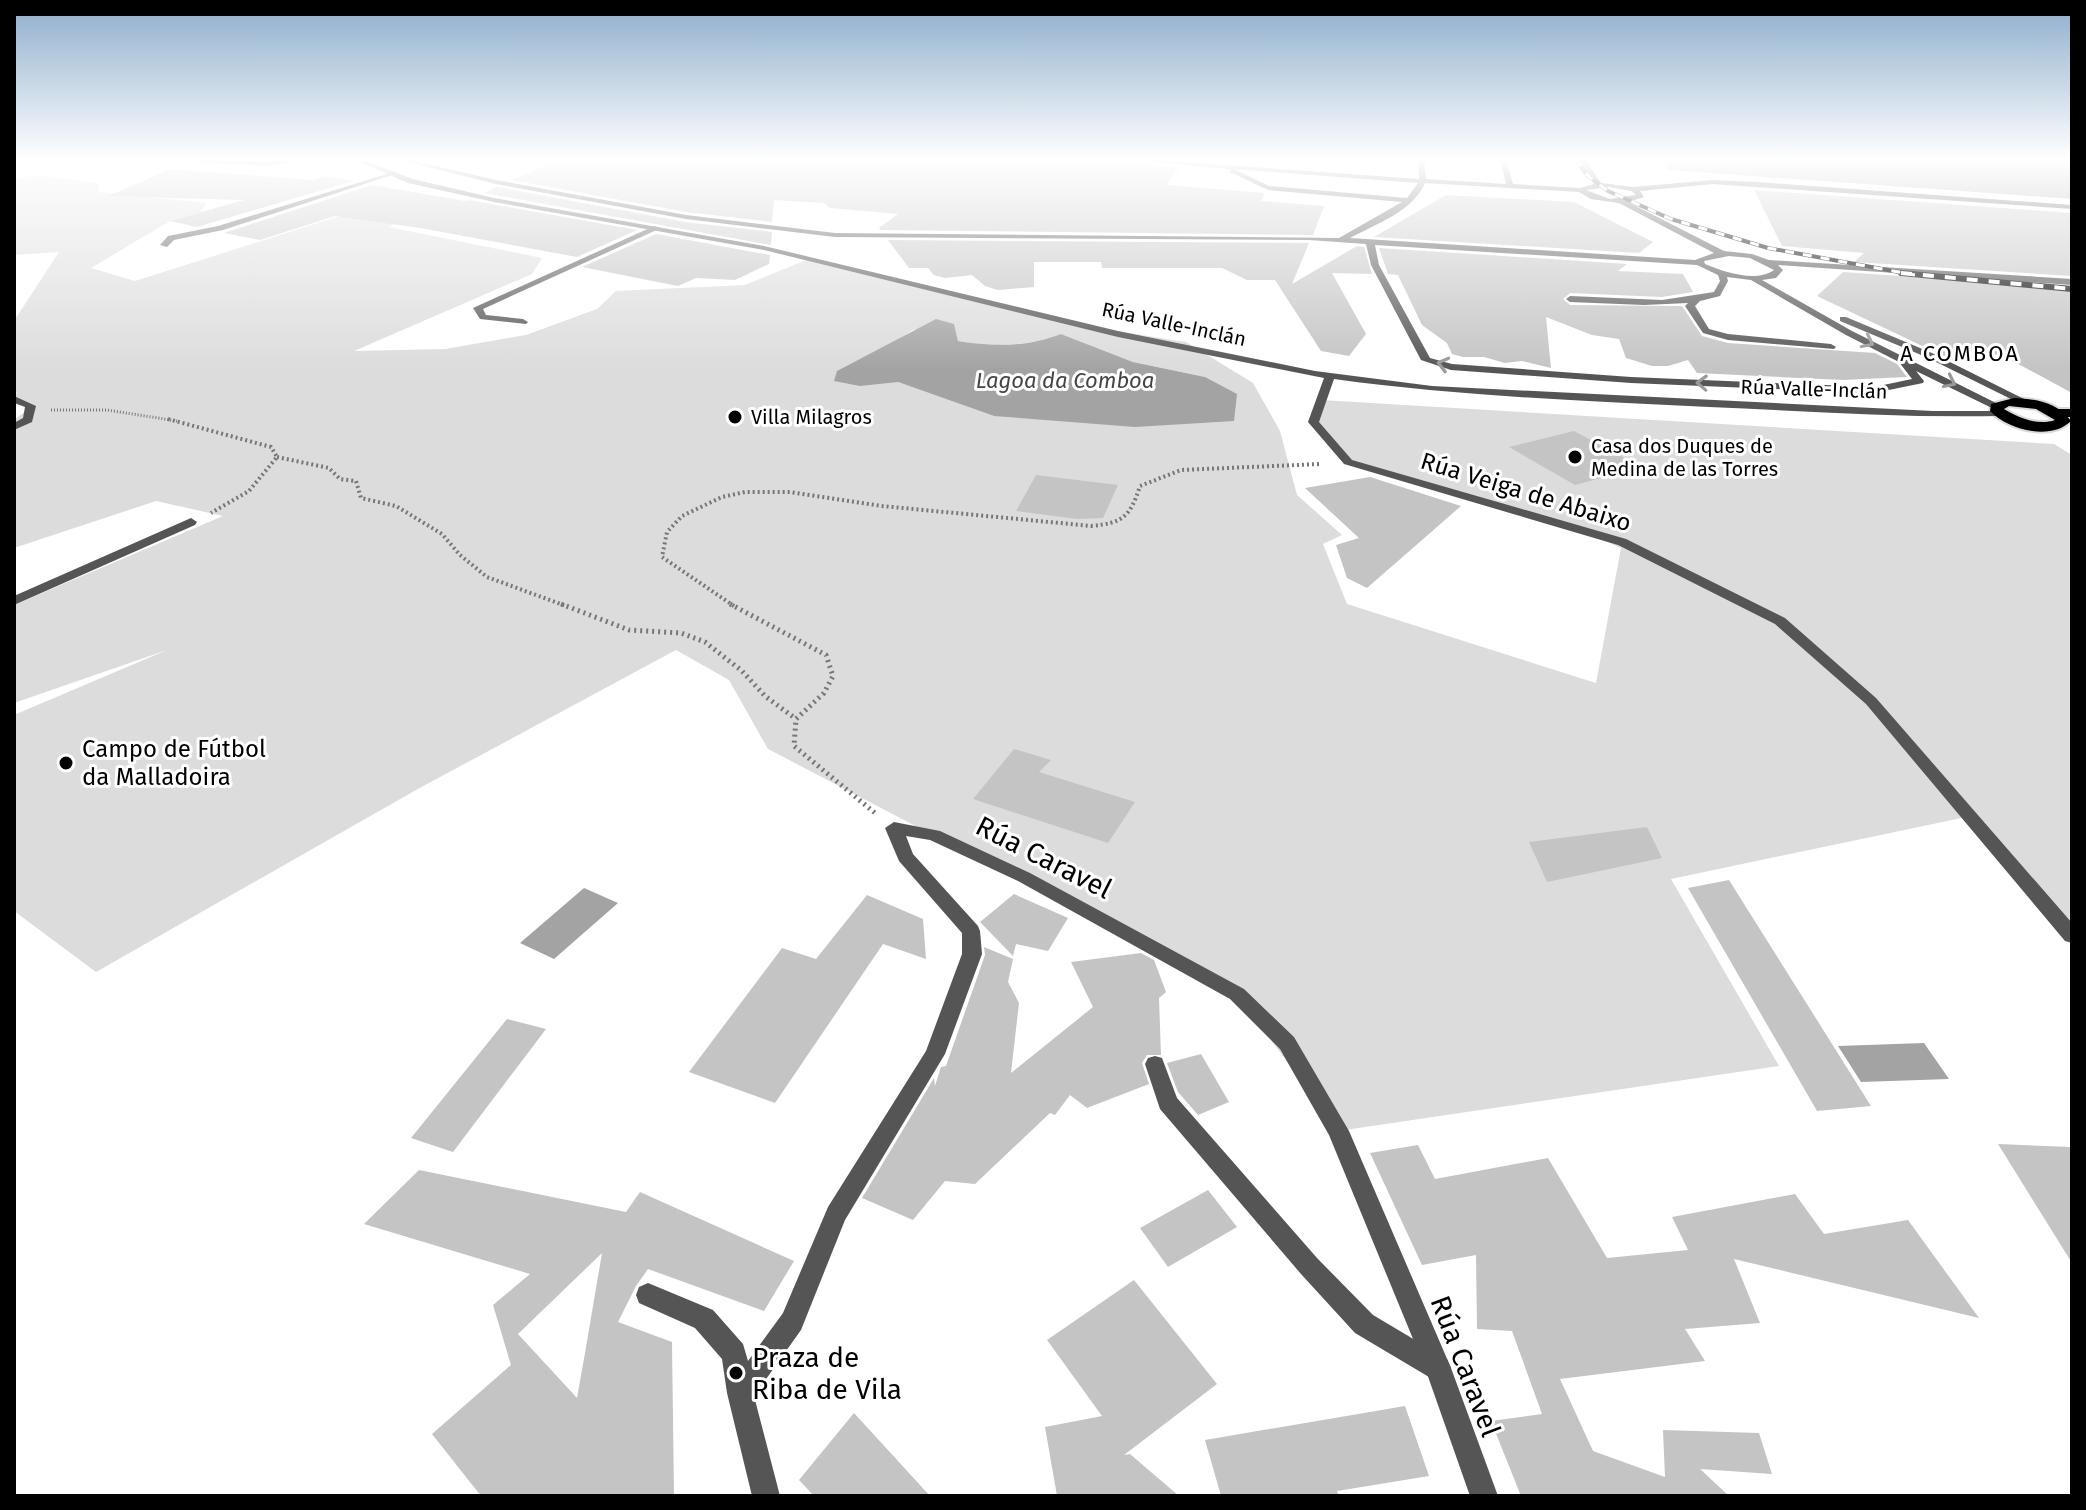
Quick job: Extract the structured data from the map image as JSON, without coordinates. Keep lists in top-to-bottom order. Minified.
{"streets":{"street":["Rúa Valle-Inclán","Rúa Veiga de Abaixo","Rúa Caravel"]},"districts":["A COMBOA"],"water":["Lagoa da Comboa"],"places":["Villa Milagros","Casa dos Duques de Medina de las Torres","Campo de Fútbol da Malladoira","Praza de Riba de Vila"]}
